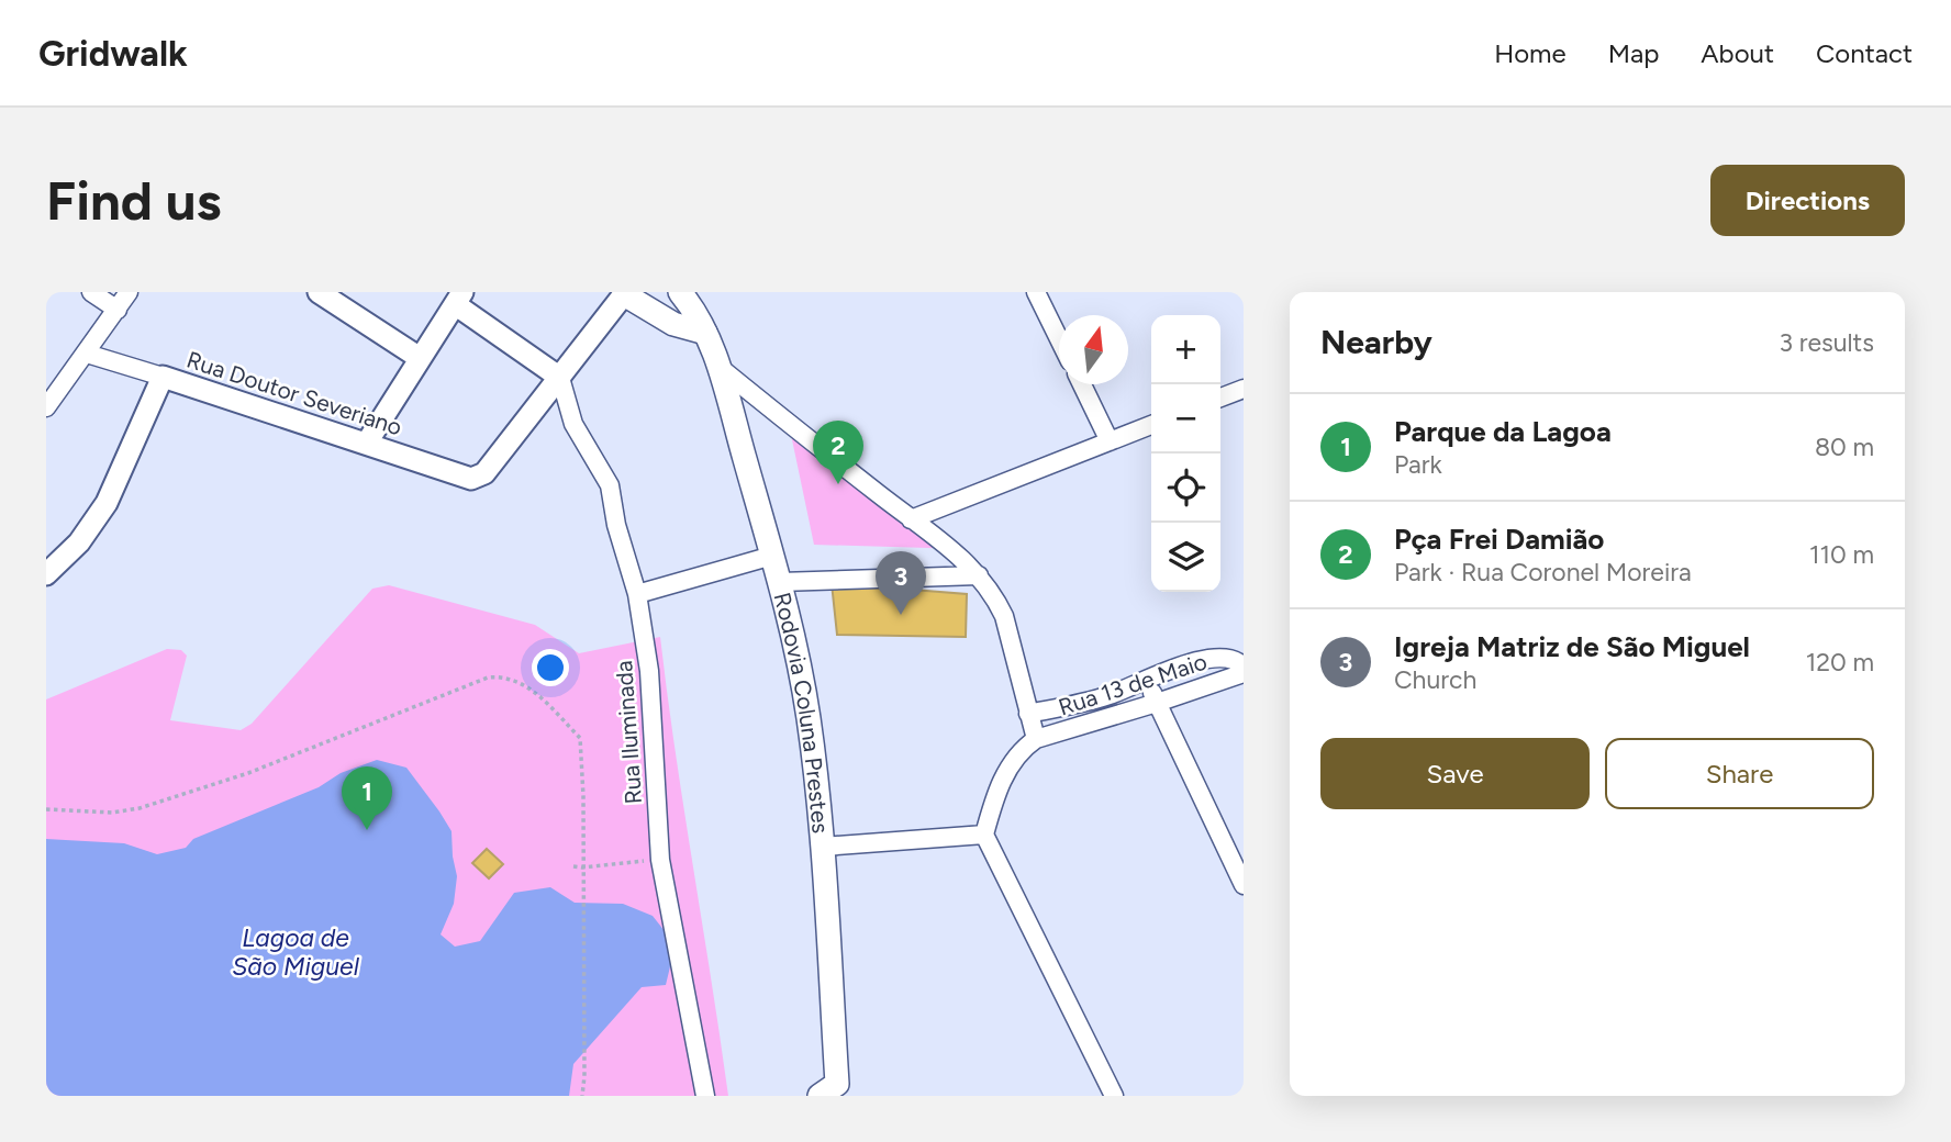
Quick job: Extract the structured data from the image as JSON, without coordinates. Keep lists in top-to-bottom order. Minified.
{"streets":{"main road":["Rodovia Coluna Prestes"],"street":["Rua Doutor Severiano","Rua 13 de Maio","Rua Iluminada"]},"crossings":[["Rua Doutor Severiano","Rua Iluminada"]],"water":["Lagoa de São Miguel"],"north":"top","page":{"header":"Gridwalk","nav":["Home","Map","About","Contact"],"buttons":["Directions",["Save","Share"]],"title":"Find us","heading":["Nearby","3 results"],"map_buttons":["+","−"],"list":[{"mark":"1","name":"Parque da Lagoa","note":"Park","value":"80 m"},{"mark":"2","name":"Pça Frei Damião","note":"Park · Rua Coronel Moreira","value":"110 m"},{"mark":"3","name":"Igreja Matriz de São Miguel","note":"Church","value":"120 m"}],"pins":["2","3","1"]}}
